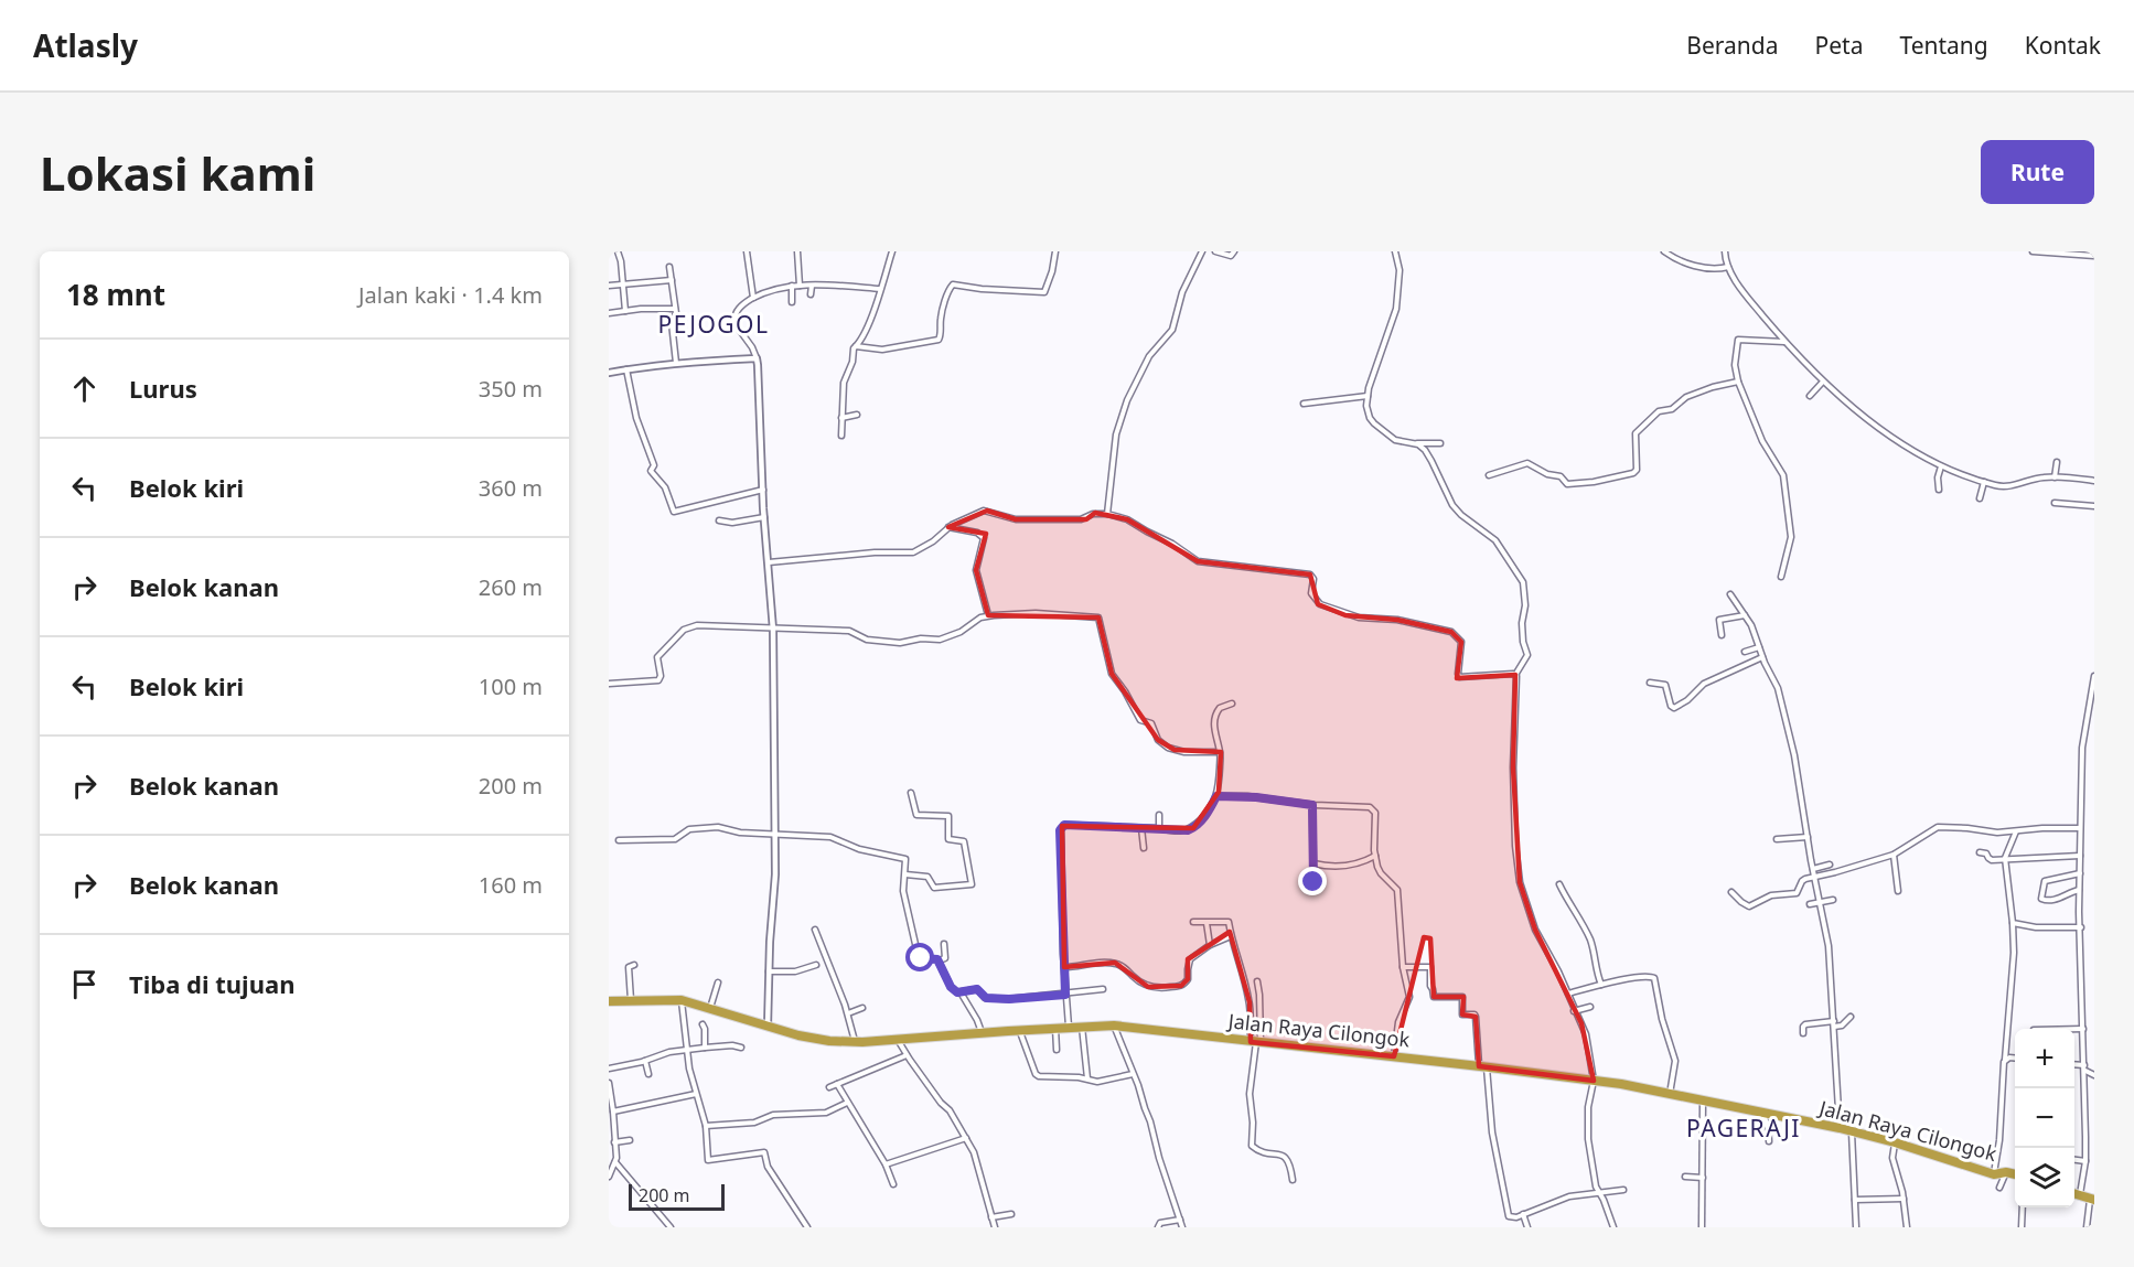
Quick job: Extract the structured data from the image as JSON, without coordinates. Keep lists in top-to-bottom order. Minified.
{"streets":{"highway":["Jalan Raya Cilongok"]},"districts":["PEJOGOL","PAGERAJI"],"scale_bar":"200 m","page":{"header":"Atlasly","nav":["Beranda","Peta","Tentang","Kontak"],"buttons":"Rute","title":"Lokasi kami","heading":["18 mnt","Jalan kaki · 1.4 km"],"list":[["Lurus","350 m"],["Belok kiri","360 m"],["Belok kanan","260 m"],["Belok kiri","100 m"],["Belok kanan","200 m"],["Belok kanan","160 m"],"Tiba di tujuan"],"map_buttons":["+","−"],"scale":"200 m"}}
